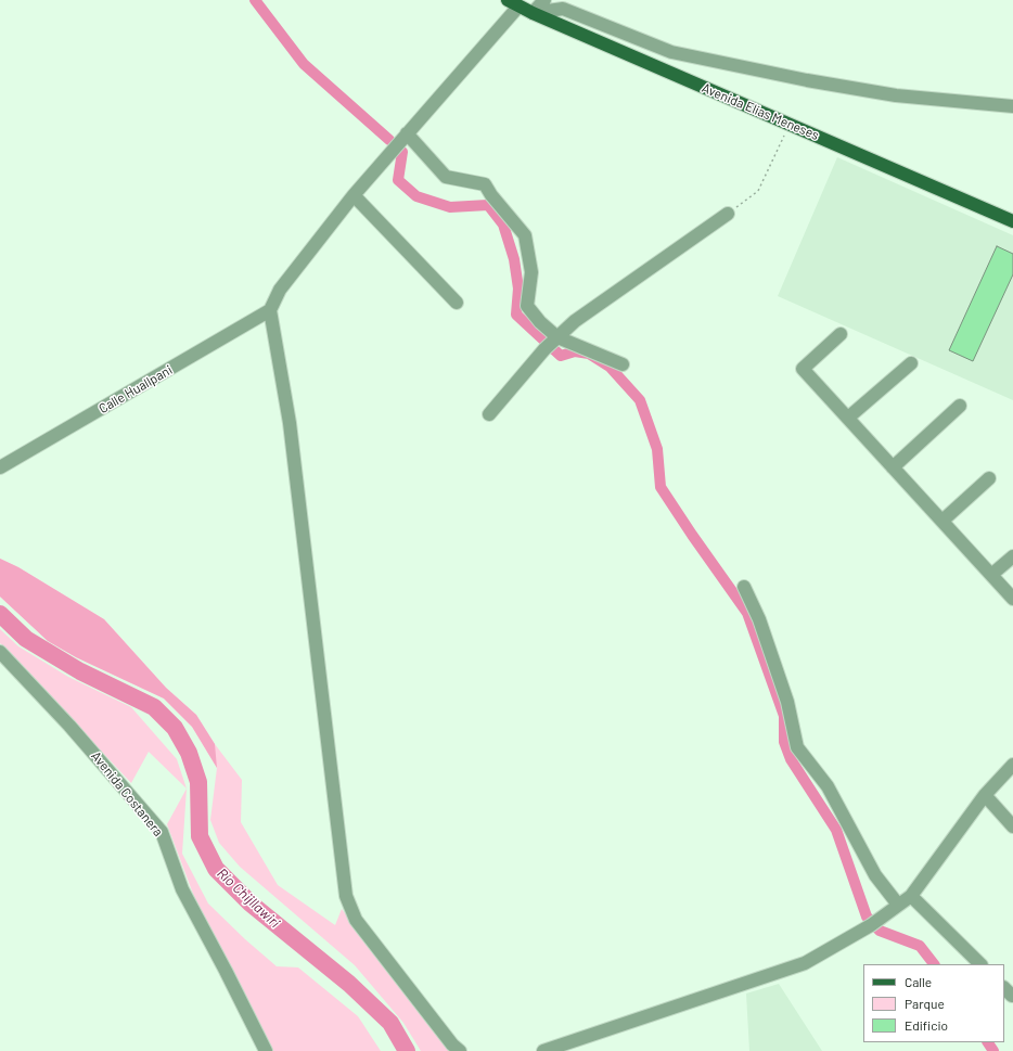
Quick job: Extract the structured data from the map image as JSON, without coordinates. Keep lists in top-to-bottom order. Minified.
{"streets":{"main road":["Avenida Elías Meneses"],"street":["Calle Huallpani","Avenida Costanera"]},"water":["Río Chijllawiri"],"legend":["Calle","Parque","Edificio"]}
